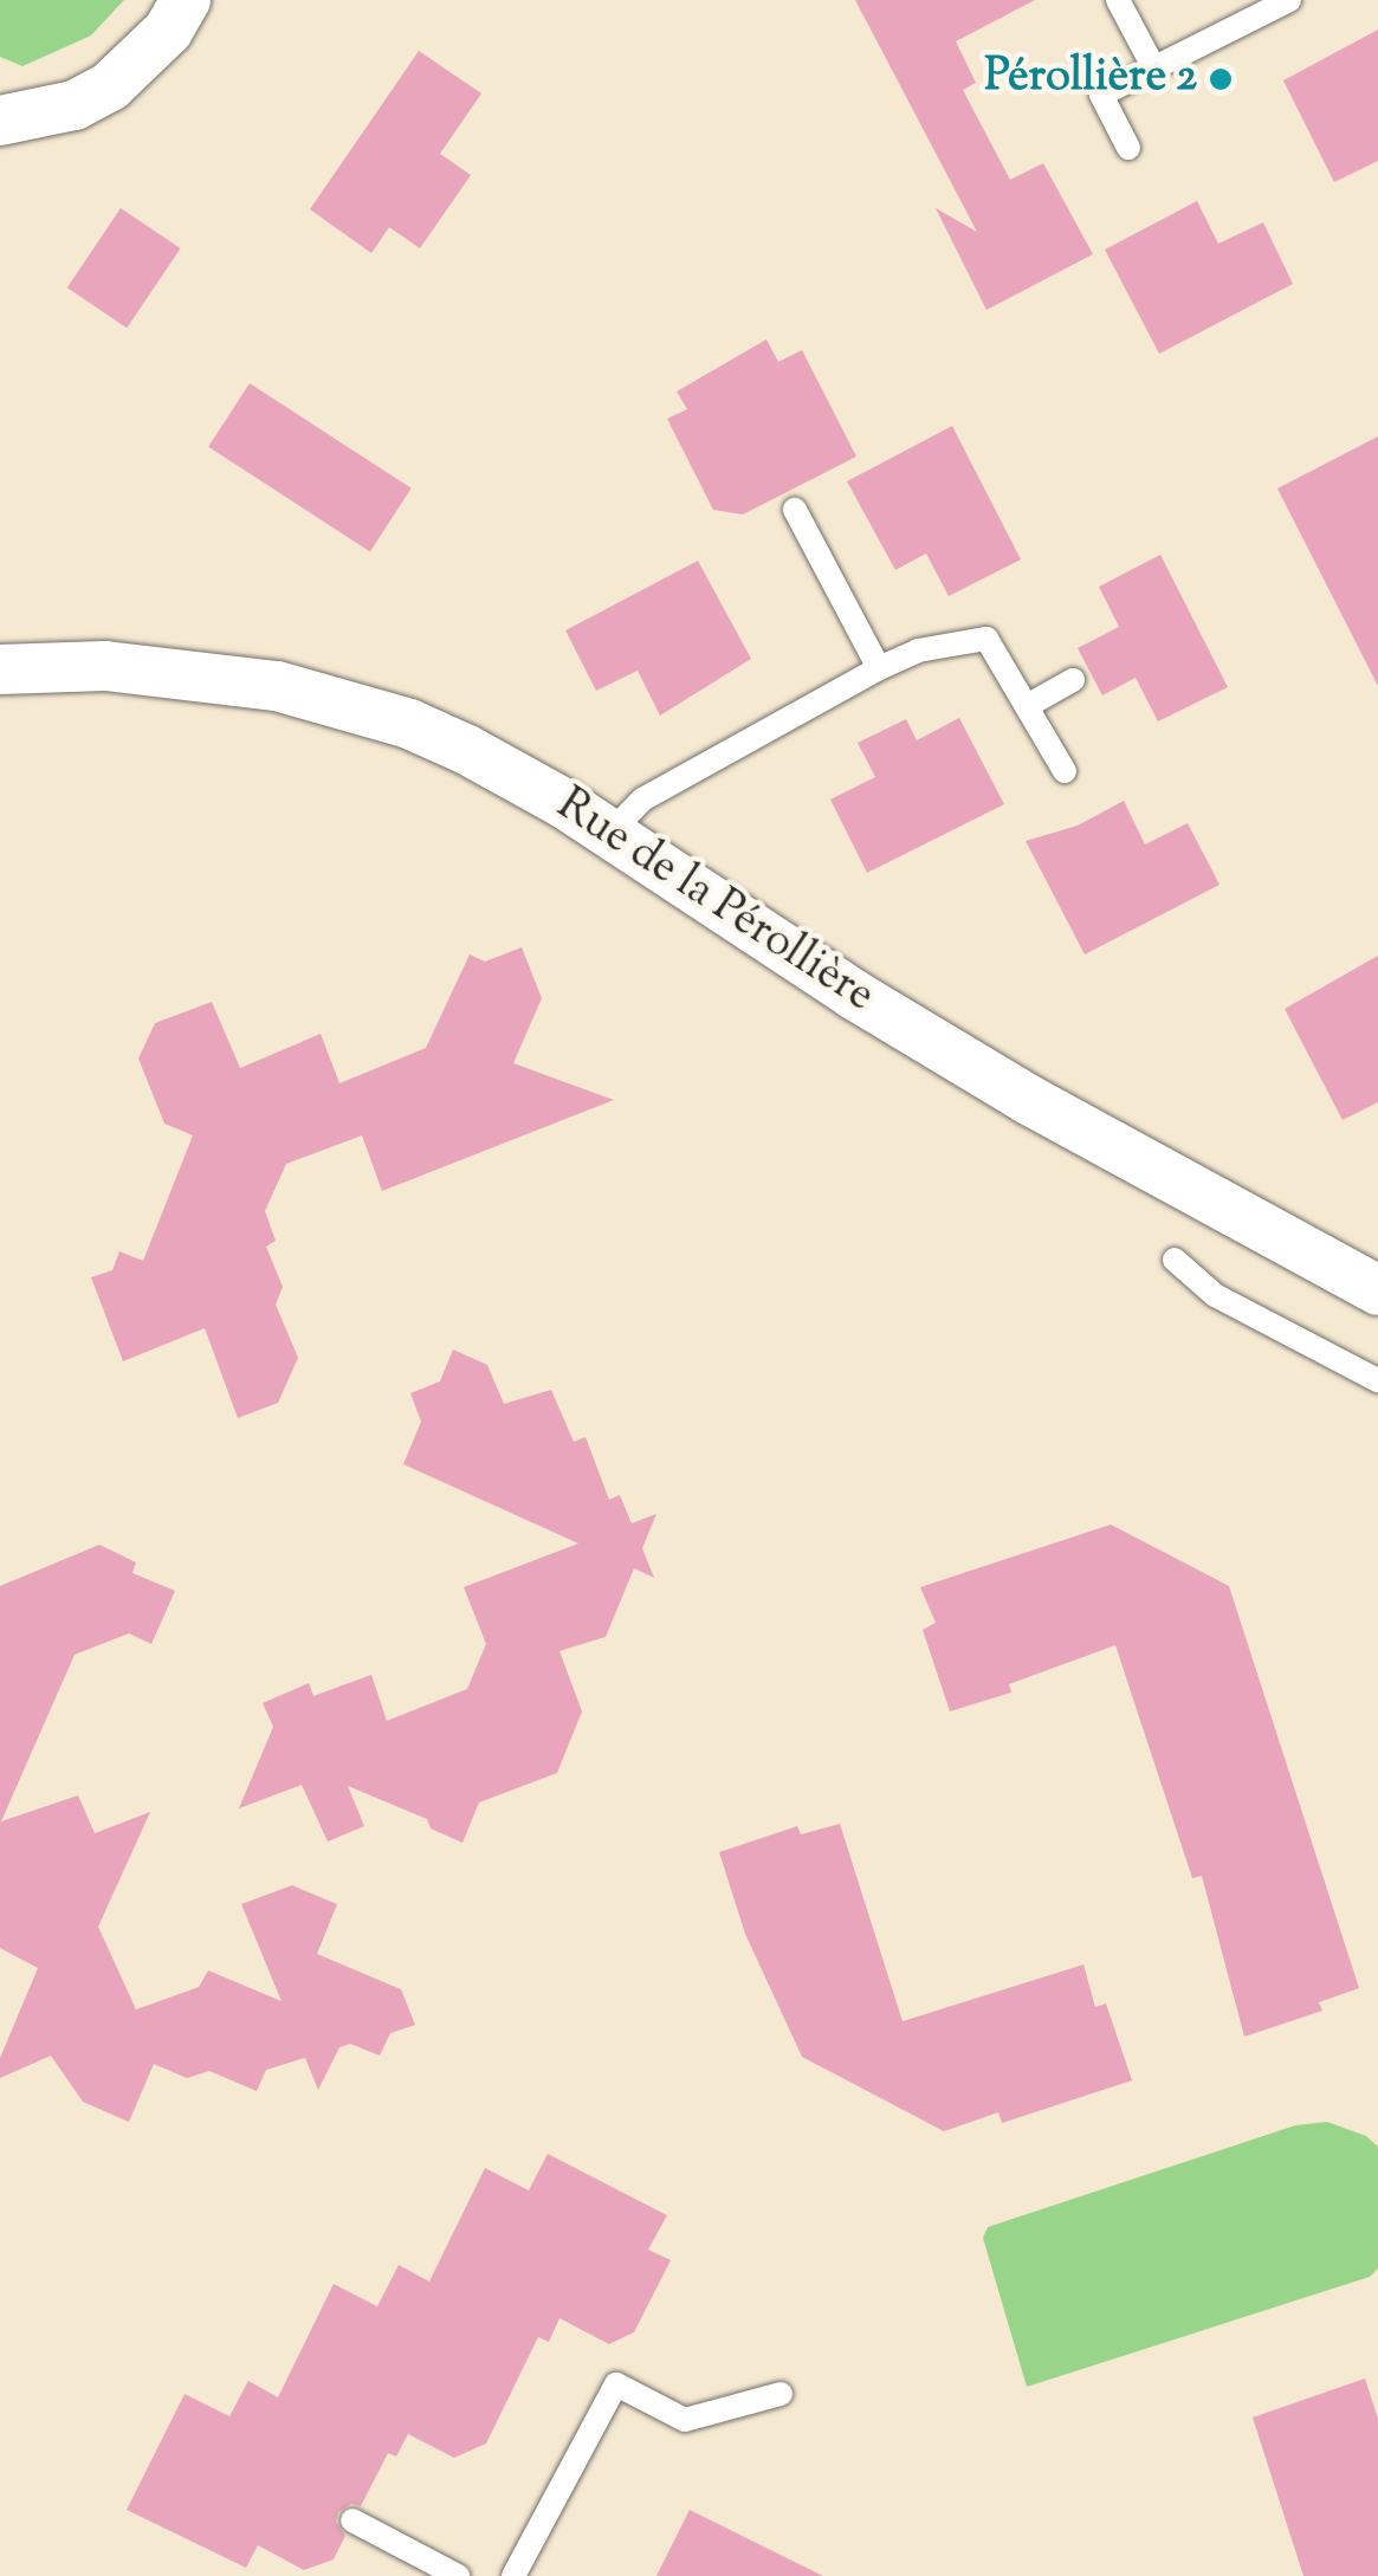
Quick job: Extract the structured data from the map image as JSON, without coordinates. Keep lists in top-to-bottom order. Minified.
{"streets":{"street":["Rue de la Pérollière"]},"places":["Pérollière 2"]}
